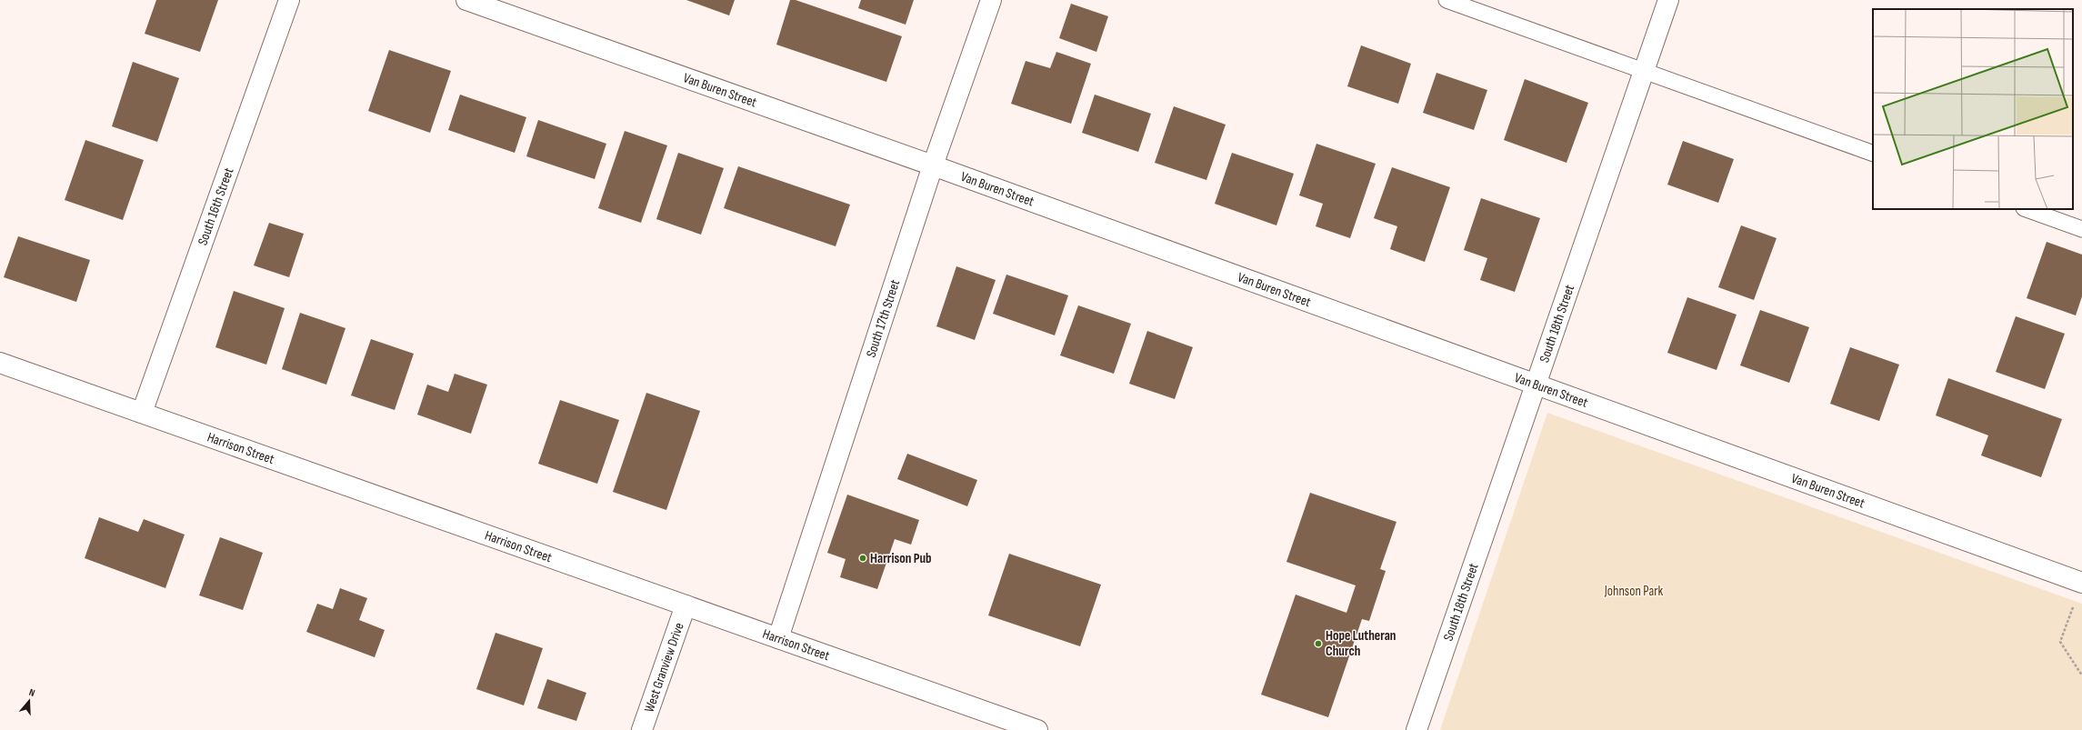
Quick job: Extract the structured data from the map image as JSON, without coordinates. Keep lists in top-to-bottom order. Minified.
{"streets":{"street":["Van Buren Street","South 16th Street","South 17th Street","South 18th Street","Harrison Street","West Granview Drive"]},"crossings":[["Van Buren Street","South 17th Street"],["Van Buren Street","South 18th Street"],["South 16th Street","Harrison Street"],["South 17th Street","Harrison Street"],["Harrison Street","West Granview Drive"]],"parks":["Johnson Park"],"places":["Harrison Pub","Hope Lutheran Church"],"north":"top"}
